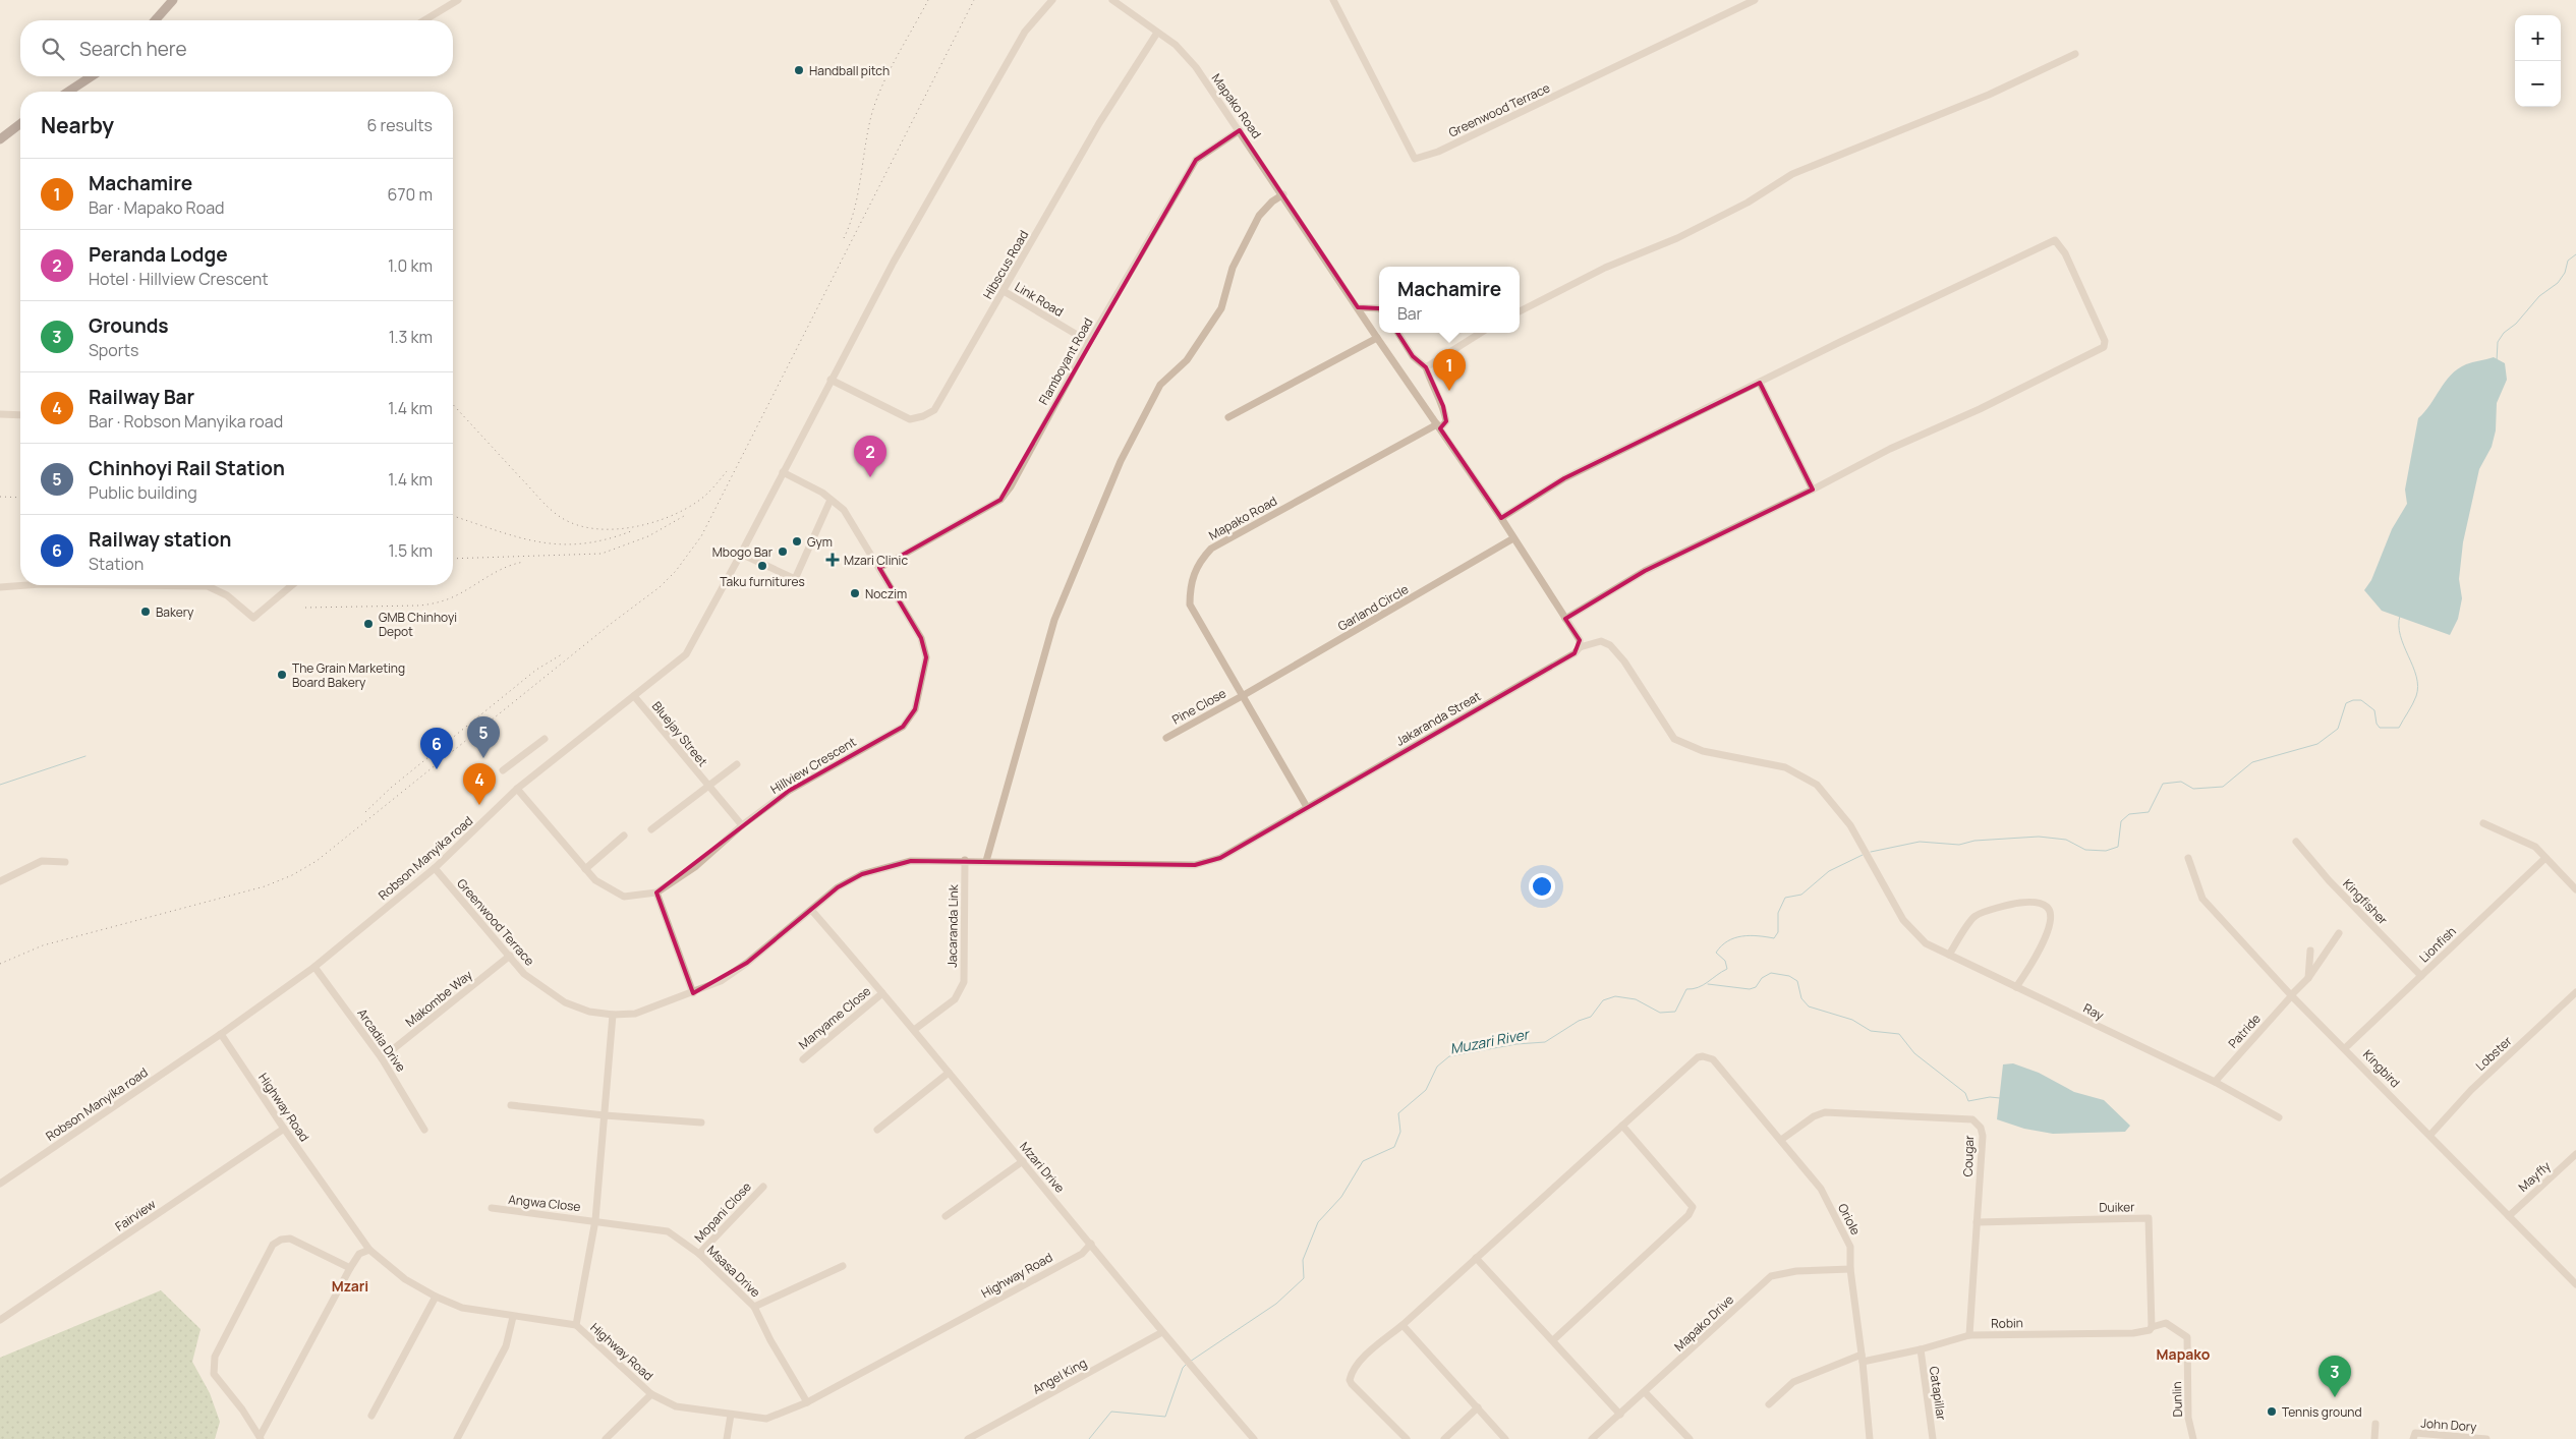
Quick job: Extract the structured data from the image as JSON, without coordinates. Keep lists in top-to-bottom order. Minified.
{"streets":{"street":["Mapako Road","Greenwood Terrace","Hibscus Road","Link Road","Flamboyant Road","Garland Circle","Pine Close","Jakaranda Streat","Bluejay Street","Hillview Crescent","Robson Manyika road","Kingfisher","Jacaranda Link","Lionfish","Makombe Way","Ray","Manyame Close","Patride","Arcadia Drive","Lobster","Kingbird","Highway Road","Cougar","Mzari Drive","Mayfly","Angwa Close","Duiker","Mopani Close","Fairview","Oriole","Msasa Drive","Mapako Drive","Robin","Angel King","Catapillar","Dunlin","John Dory"]},"crossings":[["Mapako Road","Hibscus Road"],["Mapako Road","Flamboyant Road"],["Mapako Road","Garland Circle"],["Mapako Road","Pine Close"],["Mapako Road","Jakaranda Streat"],["Mapako Road","Ray"],["Greenwood Terrace","Jakaranda Streat"],["Greenwood Terrace","Robson Manyika road"],["Greenwood Terrace","Jacaranda Link"],["Greenwood Terrace","Makombe Way"],["Greenwood Terrace","Mzari Drive"],["Hibscus Road","Link Road"],["Hibscus Road","Robson Manyika road"],["Link Road","Flamboyant Road"],["Flamboyant Road","Hillview Crescent"],["Garland Circle","Pine Close"],["Jakaranda Streat","Ray"],["Bluejay Street","Hillview Crescent"],["Bluejay Street","Robson Manyika road"],["Hillview Crescent","Robson Manyika road"],["Robson Manyika road","Arcadia Drive"],["Robson Manyika road","Highway Road"],["Kingfisher","Lionfish"],["Jacaranda Link","Mzari Drive"],["Lionfish","Kingbird"],["Makombe Way","Arcadia Drive"],["Ray","Patride"],["Manyame Close","Mzari Drive"],["Patride","Kingbird"],["Lobster","Kingbird"],["Kingbird","Mayfly"],["Highway Road","Mzari Drive"],["Highway Road","Fairview"],["Highway Road","Msasa Drive"],["Cougar","Duiker"],["Cougar","Oriole"],["Cougar","Robin"],["Mzari Drive","Angel King"],["Angwa Close","Msasa Drive"],["Duiker","Robin"],["Duiker","Dunlin"],["Mopani Close","Msasa Drive"],["Oriole","Mapako Drive"],["Oriole","Robin"],["Robin","Catapillar"],["Robin","Dunlin"]],"districts":["Mzari","Mapako"],"water":["Muzari River"],"places":{"other":["Handball pitch","Gym","Mbogo Bar","Taku furnitures","Noczim","Bakery","GMB Chinhoyi Depot","The Grain Marketing Board Bakery","Tennis ground"],"health":["Mzari Clinic"]},"page":{"map_buttons":["+","−"],"search":"Search here","heading":["Nearby","6 results"],"list":[{"mark":"1","name":"Machamire","note":"Bar · Mapako Road","value":"670 m"},{"mark":"2","name":"Peranda Lodge","note":"Hotel · Hillview Crescent","value":"1.0 km"},{"mark":"3","name":"Grounds","note":"Sports","value":"1.3 km"},{"mark":"4","name":"Railway Bar","note":"Bar · Robson Manyika road","value":"1.4 km"},{"mark":"5","name":"Chinhoyi Rail Station","note":"Public building","value":"1.4 km"},{"mark":"6","name":"Railway station","note":"Station","value":"1.5 km"}],"popup":["Machamire","Bar"],"pins":["1","2","5","6","4","3"]}}
